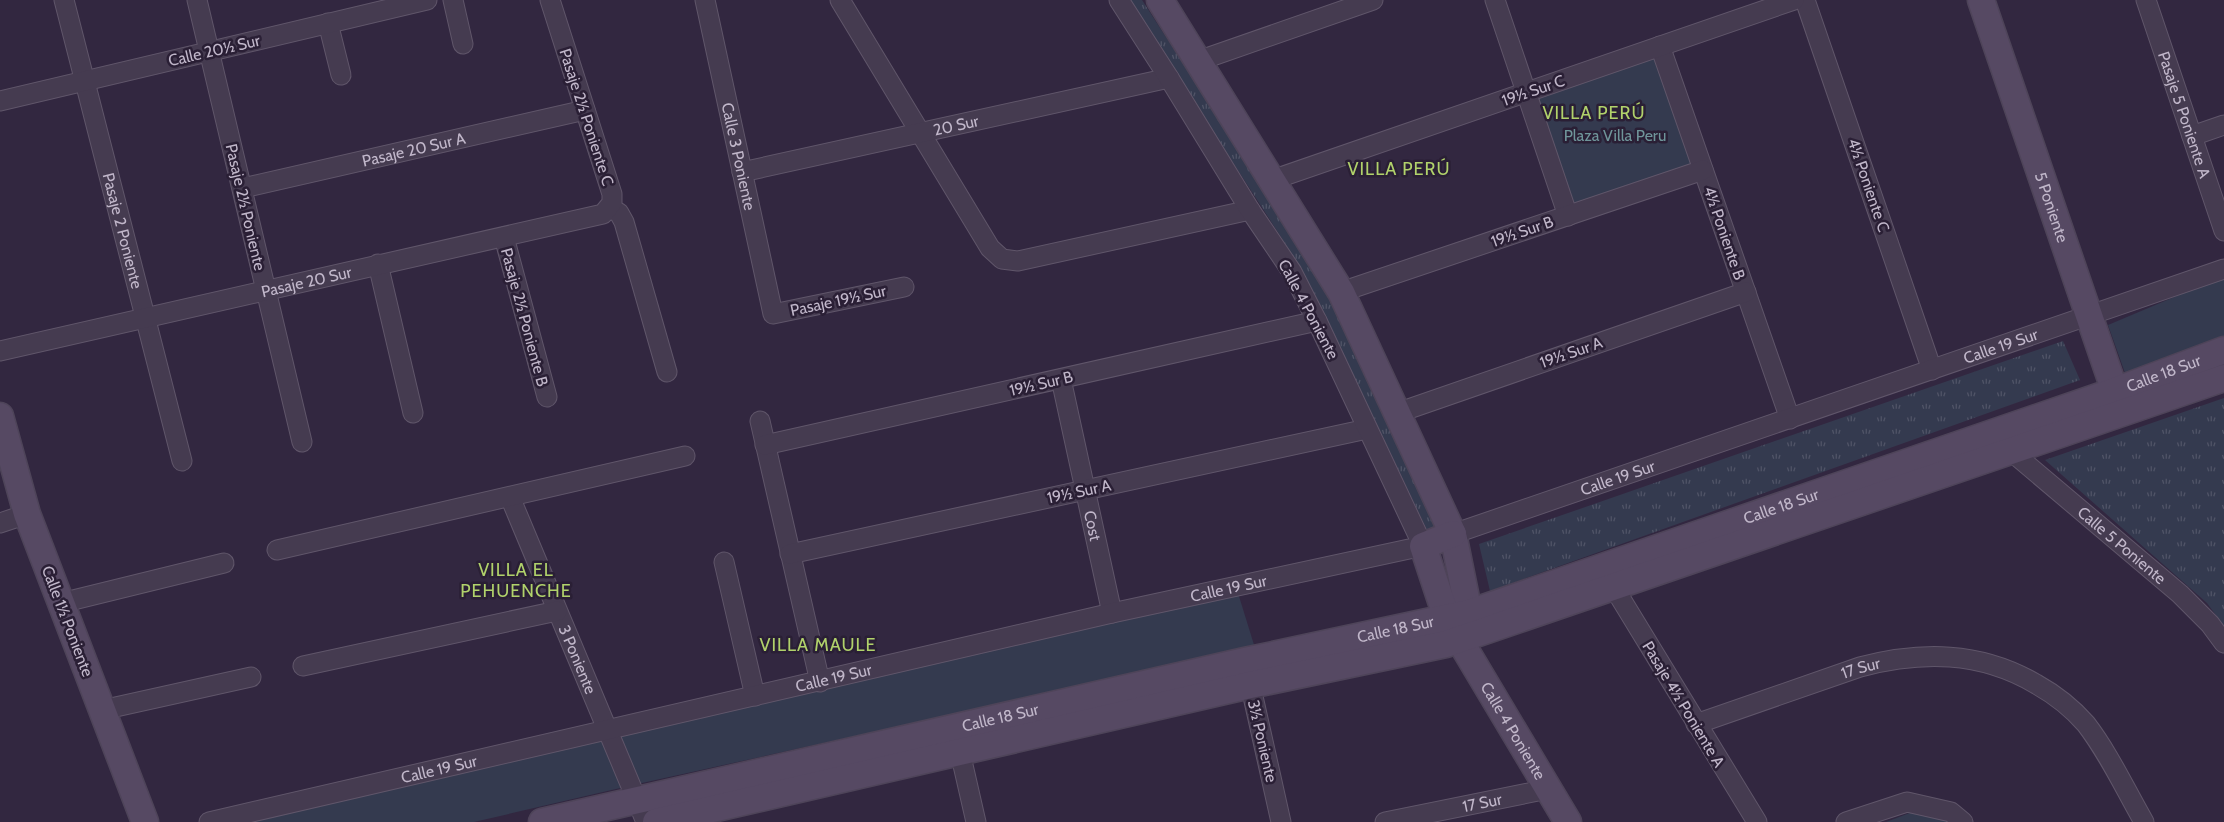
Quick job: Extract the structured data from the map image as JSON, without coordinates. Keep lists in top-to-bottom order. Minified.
{"streets":{"main road":["5 Poniente","Calle 4 Poniente","Calle 19 Sur","Calle 18 Sur","Calle 1½ Poniente"],"street":["Calle 20½ Sur","19½ Sur C","Pasaje 5 Poniente A","Pasaje 2½ Poniente C","20 Sur","Pasaje 20 Sur A","Calle 3 Poniente","4½ Poniente C","Pasaje 2½ Poniente","Pasaje 2 Poniente","19½ Sur B","4½ Poniente B","Pasaje 20 Sur","Pasaje 19½ Sur","Pasaje 2½ Poniente B","19½ Sur A","Cost","Calle 5 Poniente","3 Poniente","17 Sur","Pasaje 4½ Poniente A","3½ Poniente"]},"crossings":[["Calle 20½ Sur","Pasaje 2½ Poniente"],["Calle 20½ Sur","Pasaje 2 Poniente"],["19½ Sur C","4½ Poniente B"],["19½ Sur C","Calle 4 Poniente"],["Pasaje 2½ Poniente C","Pasaje 20 Sur A"],["Pasaje 2½ Poniente C","Pasaje 20 Sur"],["20 Sur","Calle 3 Poniente"],["20 Sur","Calle 4 Poniente"],["Pasaje 20 Sur A","Pasaje 2½ Poniente"],["Calle 3 Poniente","Pasaje 19½ Sur"],["4½ Poniente C","Calle 19 Sur"],["Pasaje 2½ Poniente","Pasaje 20 Sur"],["5 Poniente","Calle 19 Sur"],["5 Poniente","Calle 18 Sur"],["Pasaje 2 Poniente","Pasaje 20 Sur"],["19½ Sur B","4½ Poniente B"],["19½ Sur B","Calle 4 Poniente"],["19½ Sur B","Cost"],["4½ Poniente B","Calle 19 Sur"],["4½ Poniente B","19½ Sur A"],["Pasaje 20 Sur","Pasaje 2½ Poniente B"],["Calle 4 Poniente","Calle 19 Sur"],["Calle 4 Poniente","19½ Sur A"],["Calle 4 Poniente","Calle 18 Sur"],["Calle 4 Poniente","17 Sur"],["Calle 19 Sur","Cost"],["Calle 19 Sur","3 Poniente"],["19½ Sur A","Cost"],["Calle 18 Sur","Calle 5 Poniente"],["Calle 18 Sur","3 Poniente"],["Calle 18 Sur","Pasaje 4½ Poniente A"],["Calle 18 Sur","3½ Poniente"],["17 Sur","Pasaje 4½ Poniente A"]],"districts":["VILLA PERÚ","VILLA PERÚ","VILLA EL PEHUENCHE","VILLA MAULE"],"parks":["Plaza Villa Peru"]}
